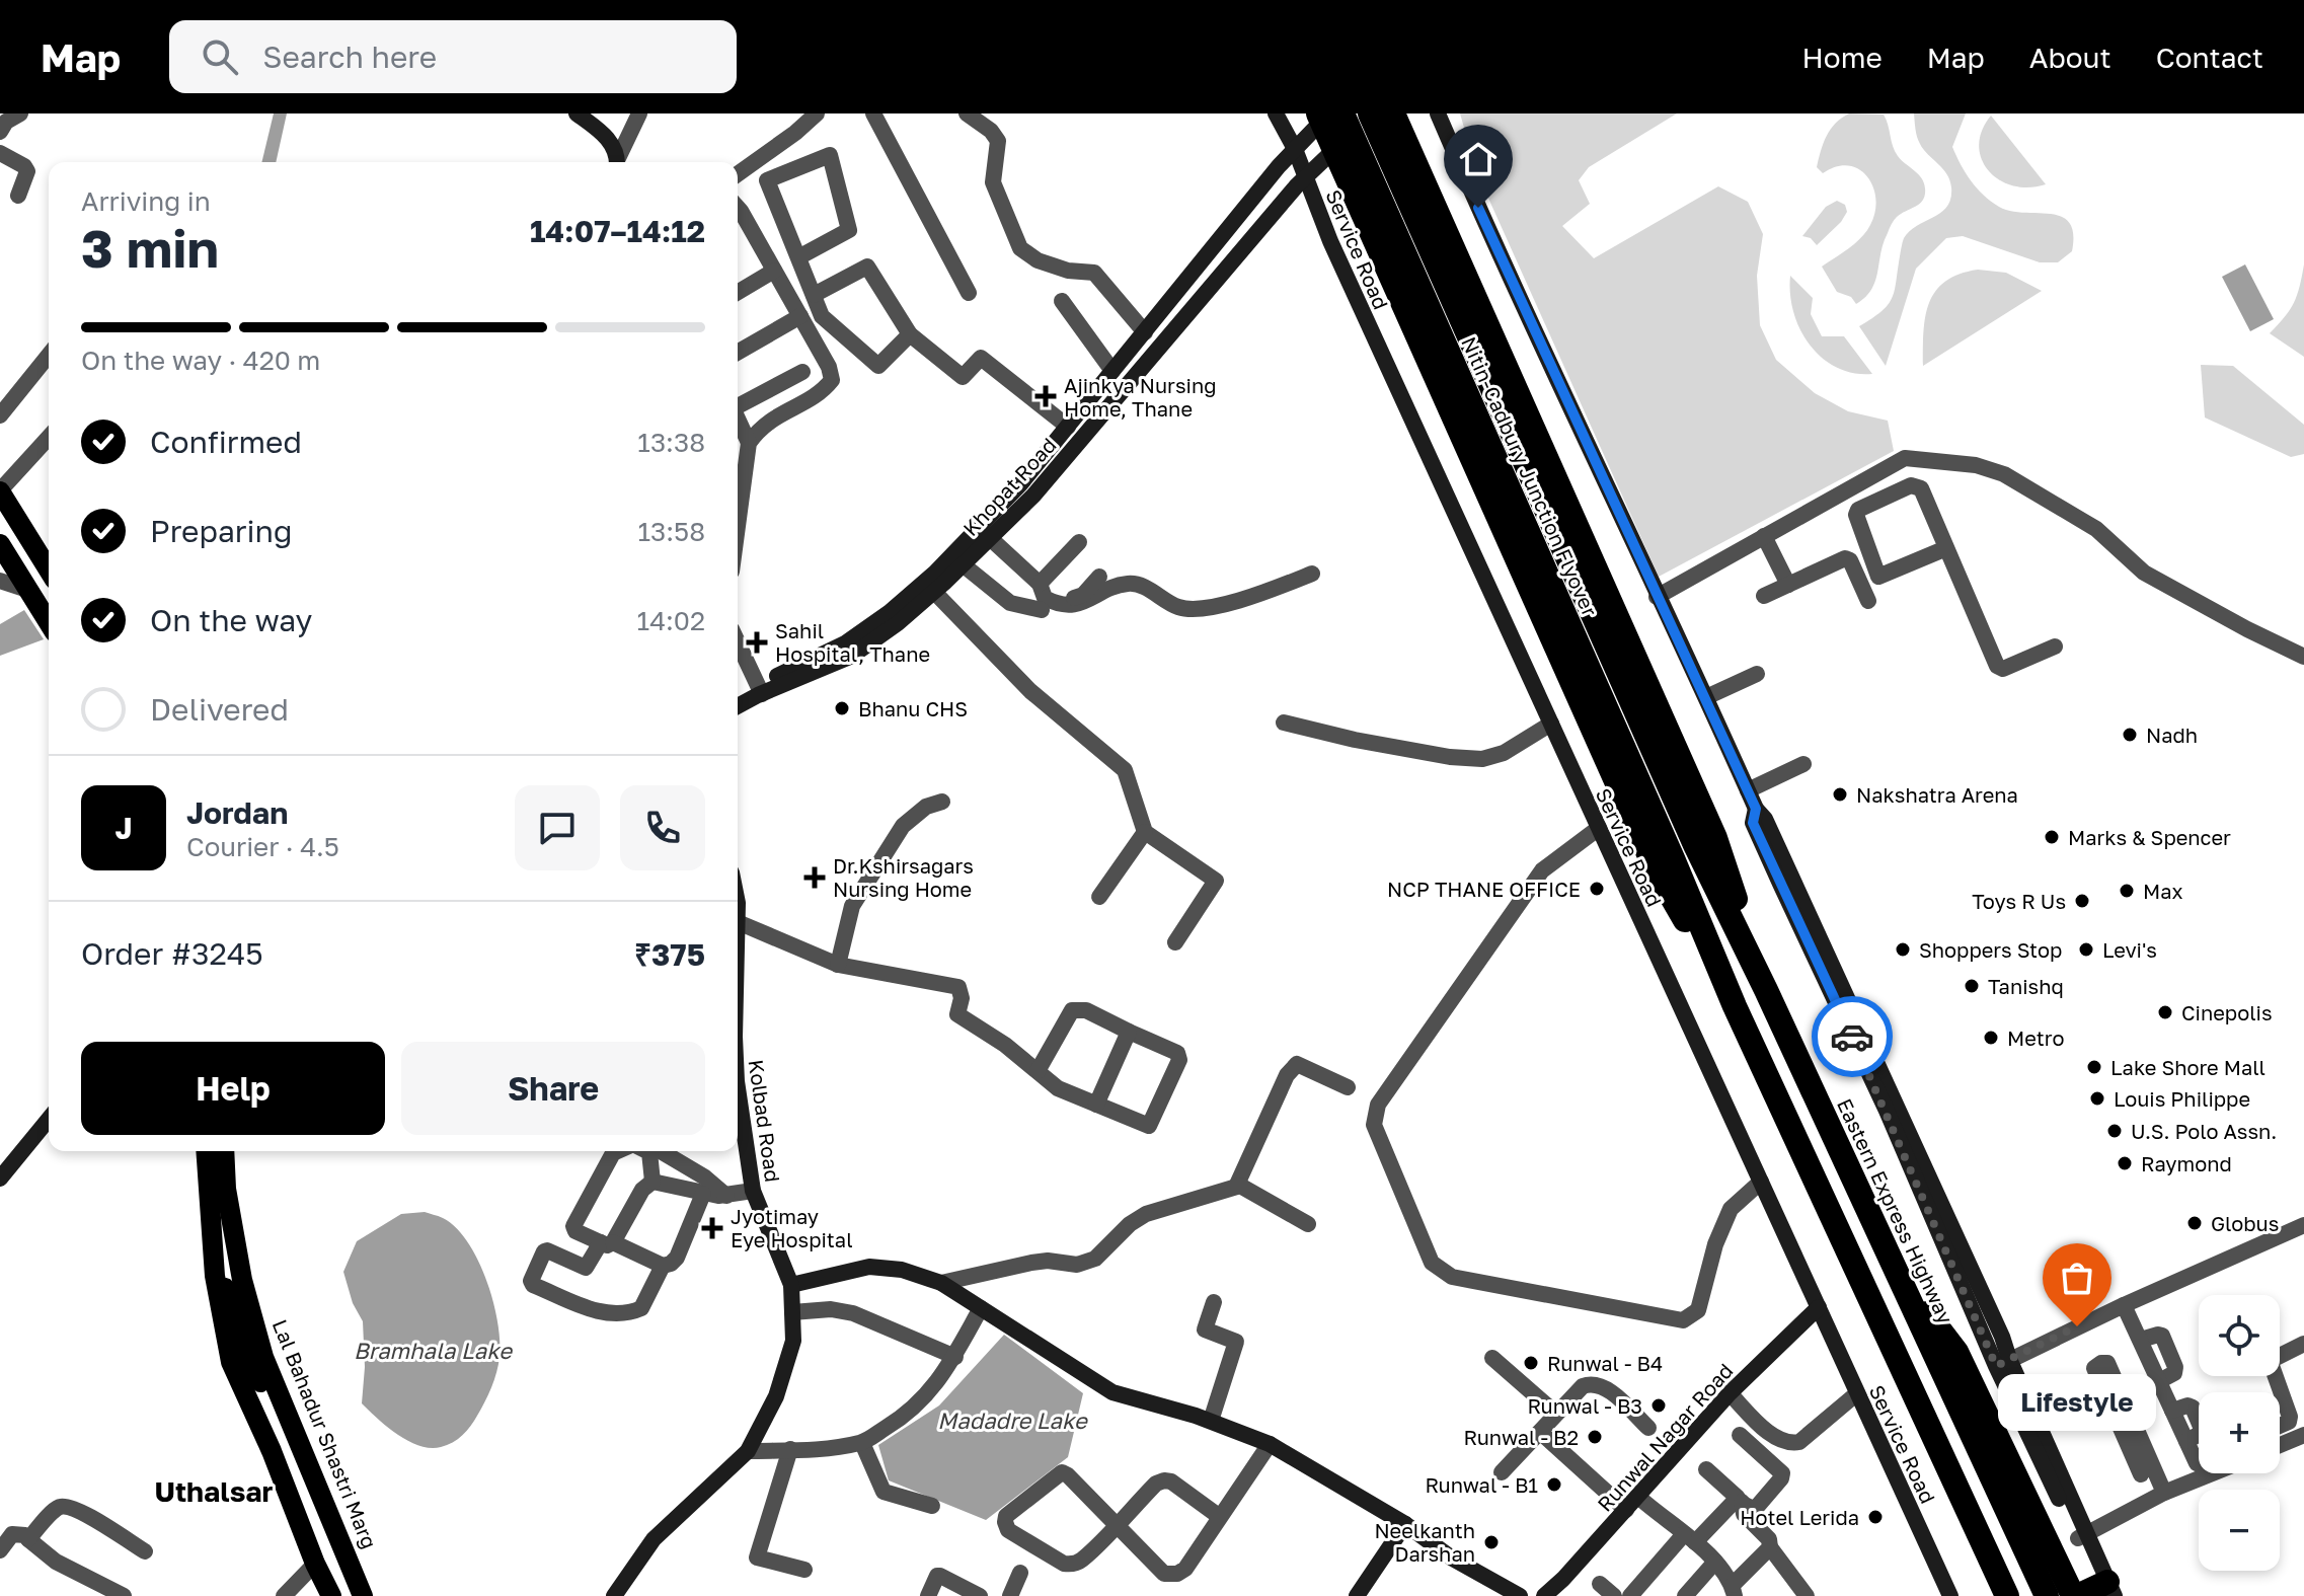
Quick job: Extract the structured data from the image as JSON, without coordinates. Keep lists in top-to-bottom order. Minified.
{"streets":{"highway":["Nitin-Cadbury Junction Flyover","Eastern Express Highway"],"main road":["Lal Bahadur Shastri Marg"],"street":["Service Road","Khopat Road","Kolbad Road","Runwal Nagar Road"]},"crossings":[["Service Road","Khopat Road"],["Service Road","Runwal Nagar Road"],["Nitin-Cadbury Junction Flyover","Khopat Road"],["Nitin-Cadbury Junction Flyover","Eastern Express Highway"]],"districts":["Uthalsar"],"water":["Bramhala Lake","Madadre Lake"],"places":{"health":["Ajinkya Nursing Home, Thane","Sahil Hospital, Thane","Dr.Kshirsagars Nursing Home","Jyotimay Eye Hospital"],"other":["Bhanu CHS","Nadh","Nakshatra Arena","Marks & Spencer","NCP THANE OFFICE","Max","Toys R Us","Shoppers Stop","Levi's","Tanishq","Cinepolis","Metro","Lake Shore Mall","Louis Philippe","U.S. Polo Assn.","Raymond","Globus","Lifestyle","Runwal - B4","Runwal - B3","Runwal - B2","Runwal - B1","Hotel Lerida","Neelkanth Darshan"]},"page":{"header":"Map","search":"Search here","nav":["Home","Map","About","Contact"],"heading":["3 min","Arriving in","14:07–14:12"],"panel":["Jordan","Courier · 4.5","Order #3245","₹375"],"bar":"On the way · 420 m","list":[["Confirmed","13:38"],["Preparing","13:58"],["On the way","14:02"],"Delivered"],"round":"J","buttons":["Help","Share"],"map_buttons":["+","−"],"bubble":"Lifestyle"}}
